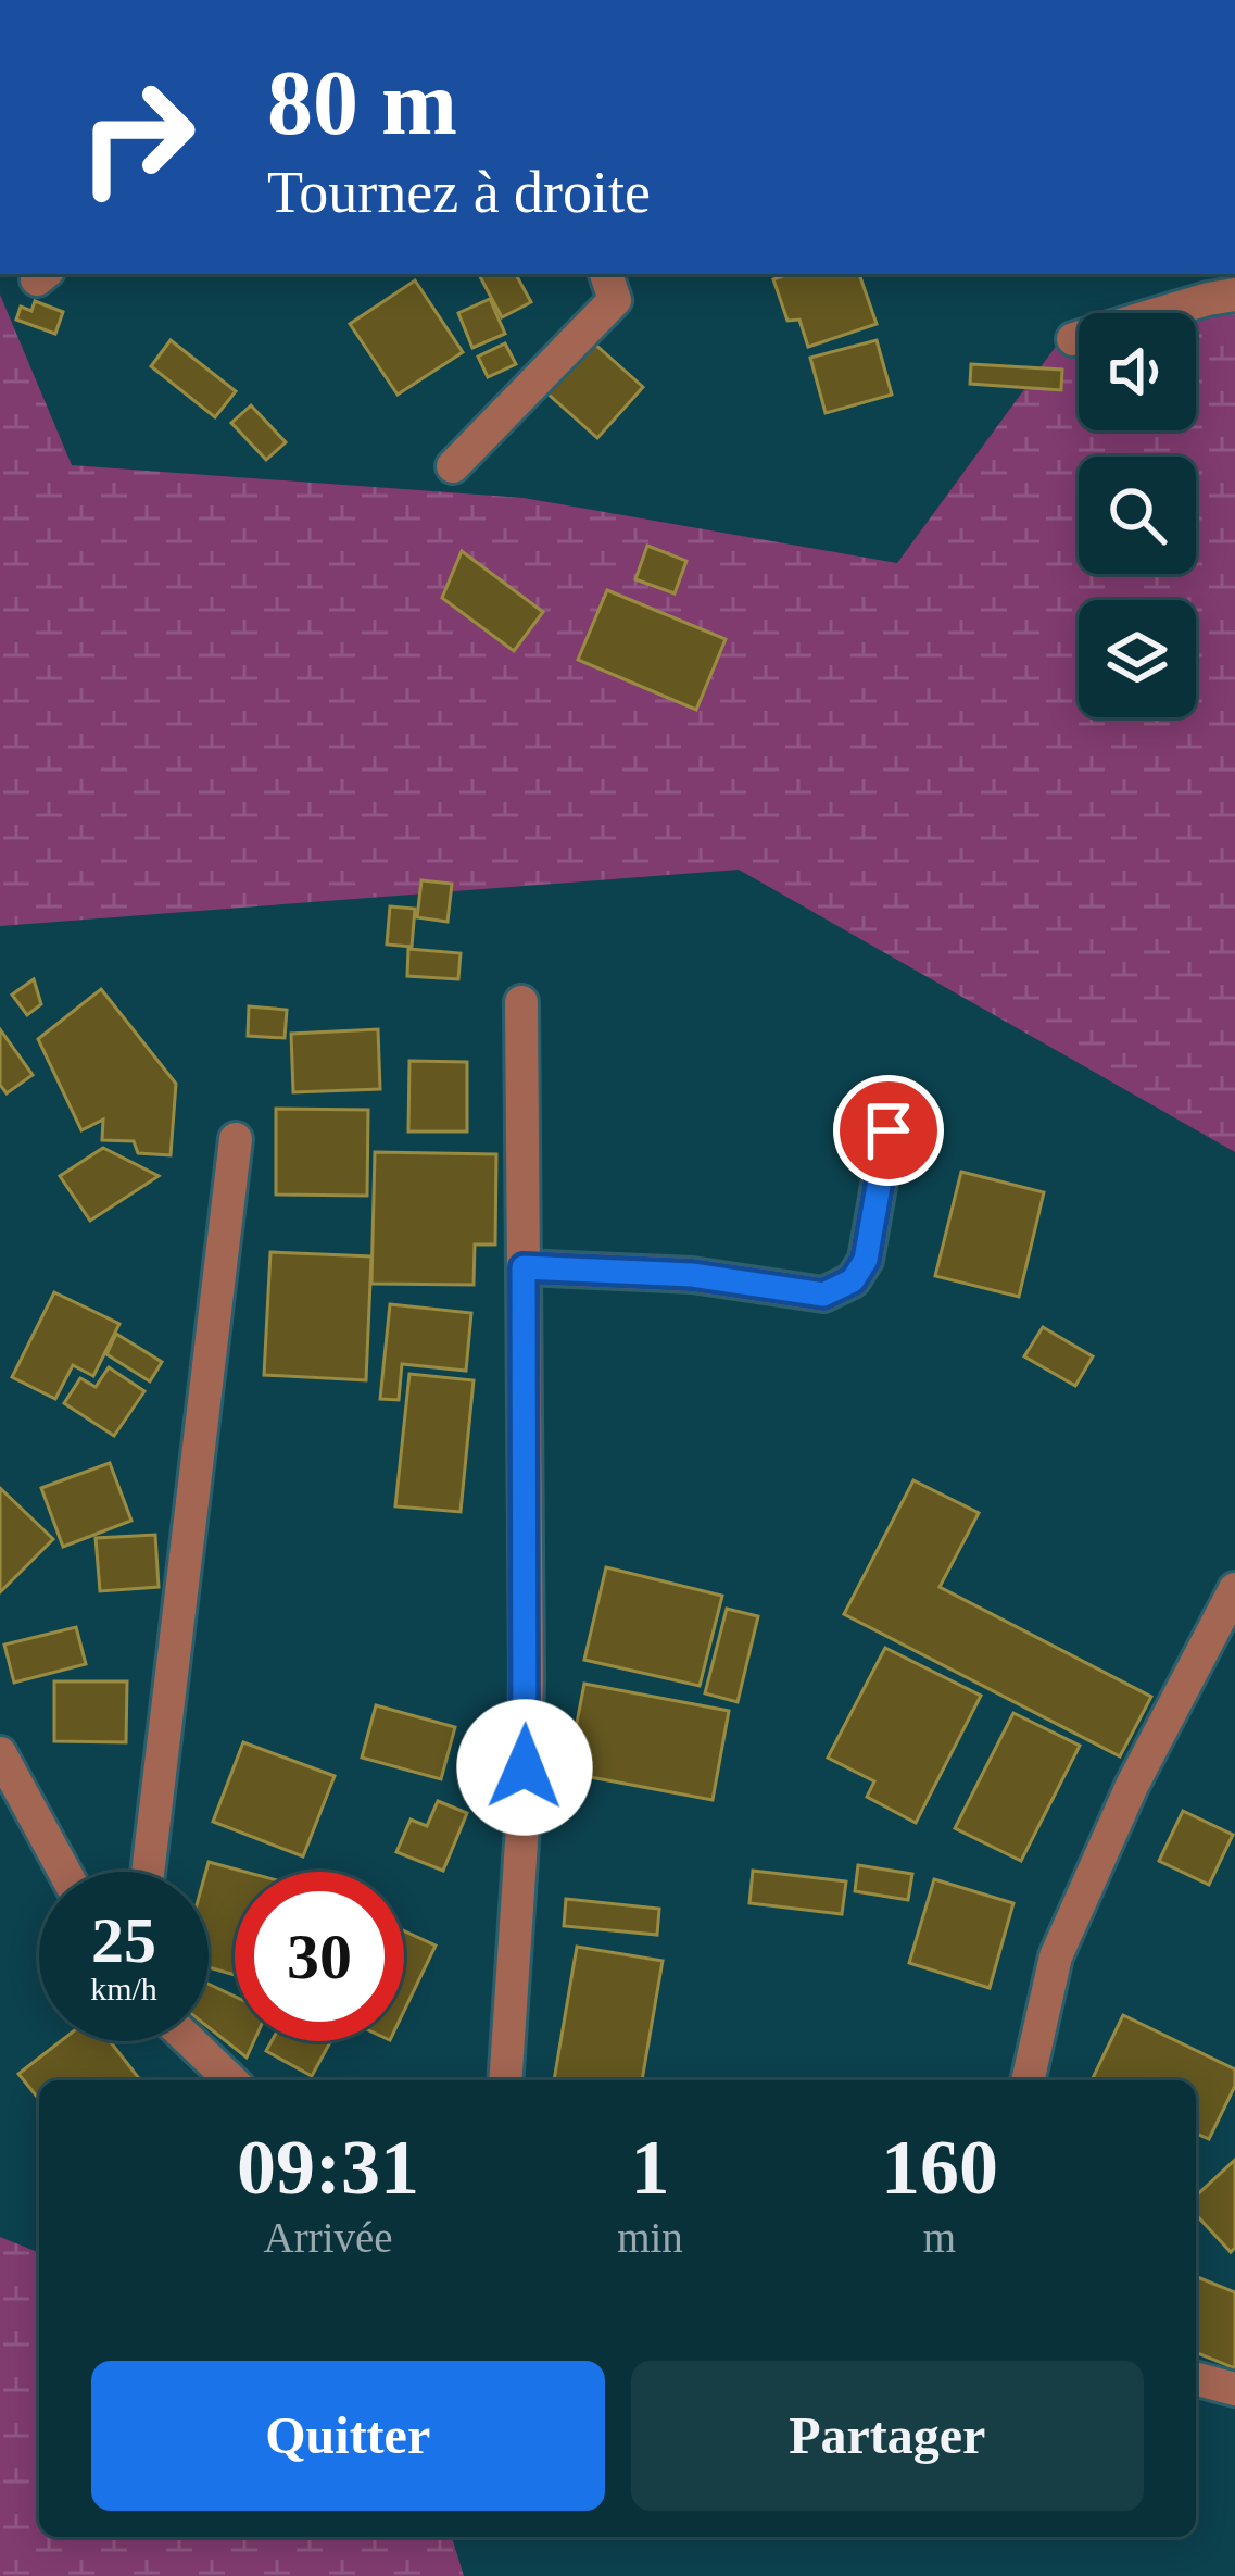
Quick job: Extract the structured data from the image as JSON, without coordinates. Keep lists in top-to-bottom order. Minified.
{"page":{"turn":["80 m","Tournez à droite"],"speed":"25 km/h","limit":"30","eta":["09:31","Arrivée","1","min","160","m"],"buttons":["Quitter","Partager"]}}
